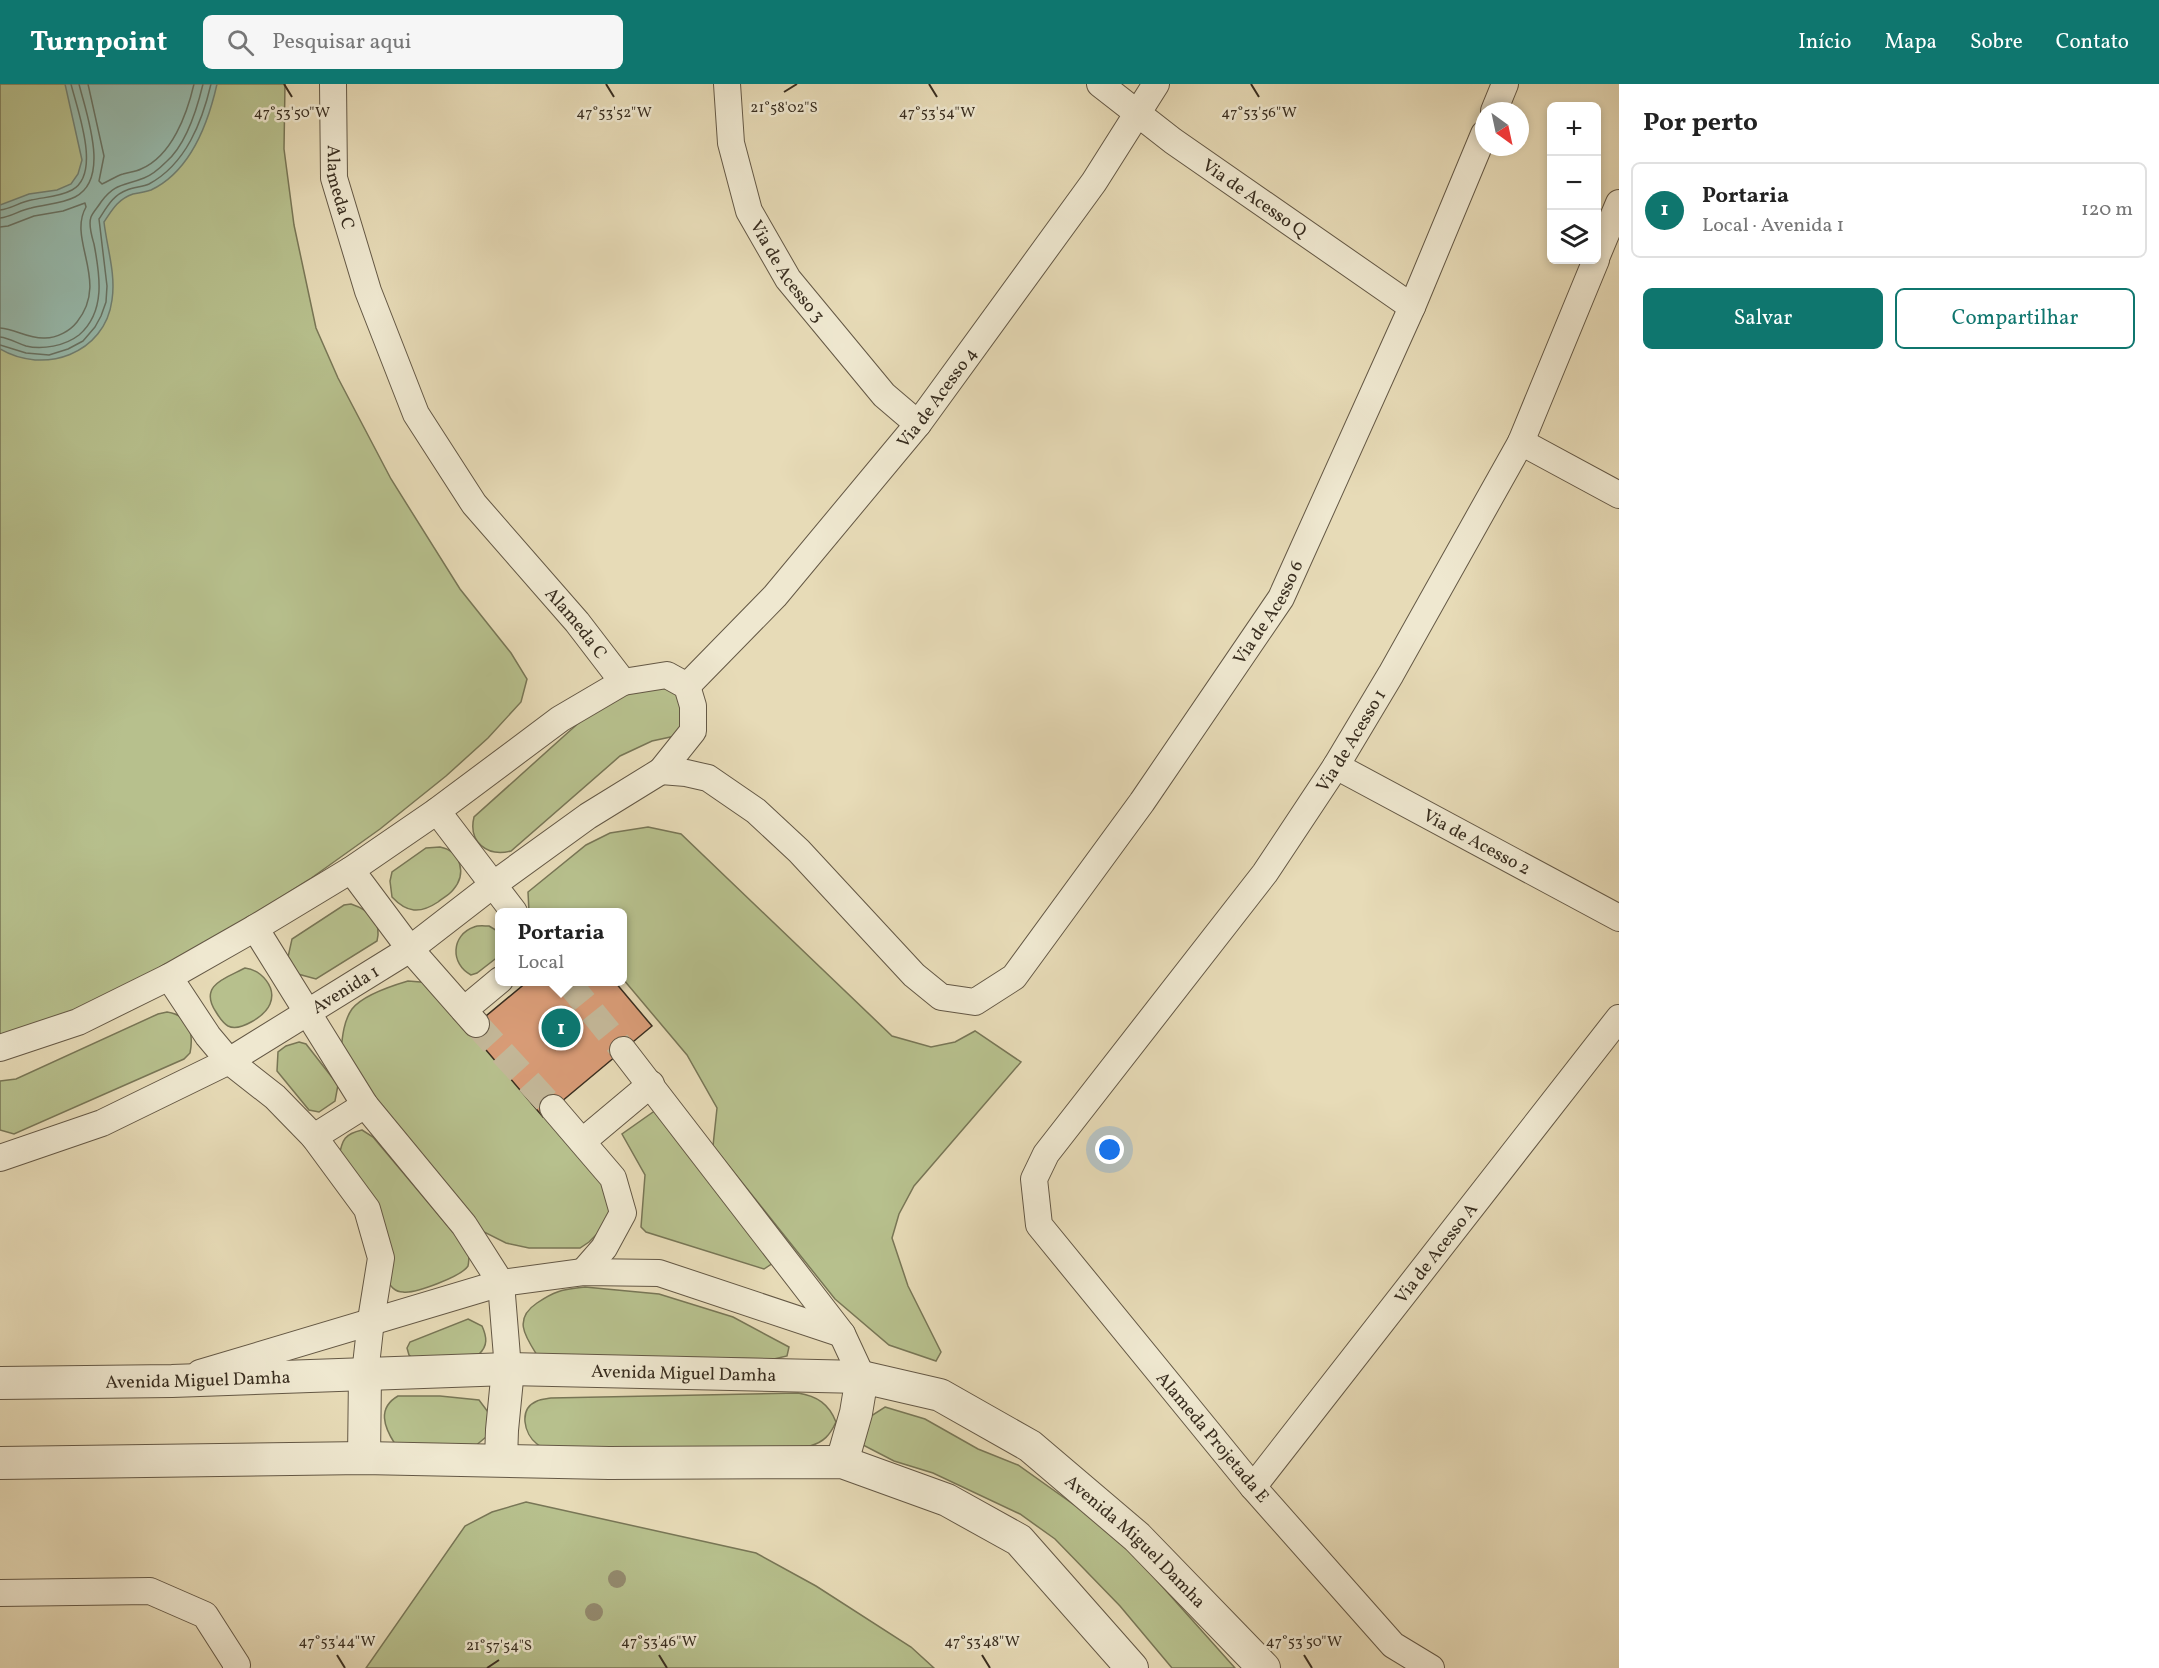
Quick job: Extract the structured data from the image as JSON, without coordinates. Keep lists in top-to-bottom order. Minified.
{"streets":{"street":["Alameda C","Via de Acesso Q","Via de Acesso 3","Via de Acesso 4","Via de Acesso 6","Via de Acesso 1","Via de Acesso 2","Avenida 1","Via de Acesso A","Avenida Miguel Damha","Alameda Projetada E"]},"crossings":[["Via de Acesso Q","Via de Acesso 4"],["Via de Acesso Q","Via de Acesso 6"],["Via de Acesso 3","Via de Acesso 4"],["Via de Acesso 6","Avenida 1"],["Via de Acesso 1","Via de Acesso 2"],["Via de Acesso 1","Alameda Projetada E"],["Via de Acesso A","Alameda Projetada E"]],"north":"bottom right","page":{"header":"Turnpoint","search":"Pesquisar aqui","nav":["Início","Mapa","Sobre","Contato"],"heading":"Por perto","map_buttons":["+","−"],"list":[{"mark":"1","name":"Portaria","note":"Local · Avenida 1","value":"120 m"}],"buttons":["Salvar","Compartilhar"],"popup":["Portaria","Local"],"pins":"1"},"coordinates":["21°58'02\"S","47°53'50\"W","47°53'52\"W","47°53'54\"W","47°53'56\"W","47°53'44\"W","47°53'46\"W","47°53'48\"W","21°57'54\"S"]}
